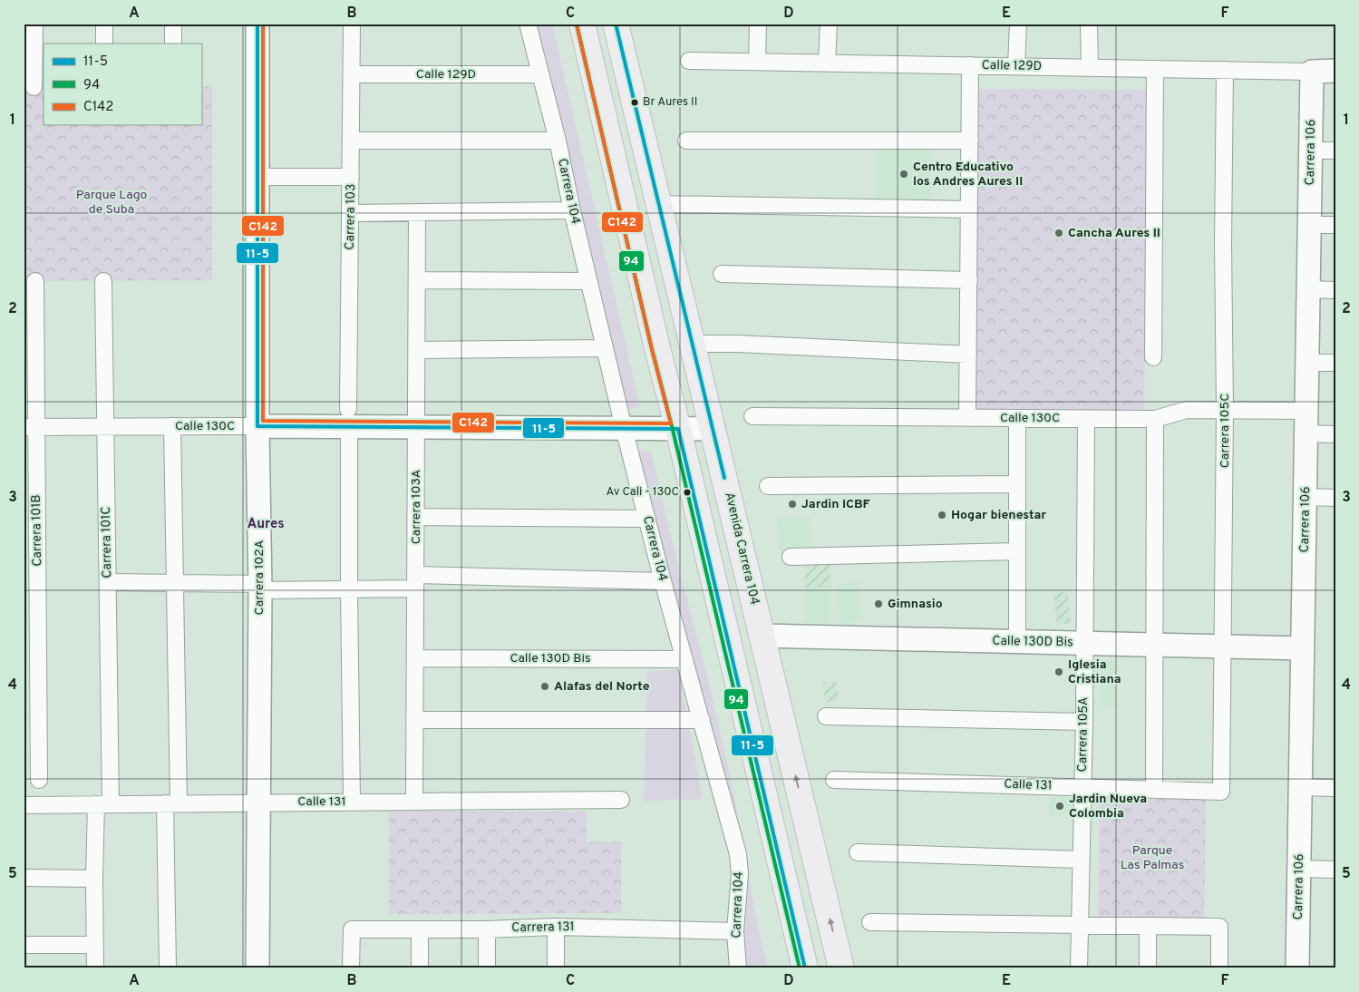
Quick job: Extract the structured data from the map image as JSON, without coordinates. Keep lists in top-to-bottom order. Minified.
{"streets":{"main road":["Avenida Carrera 104"],"street":["Calle 129D","Carrera 106","Carrera 104","Carrera 103","Calle 130C","Carrera 105C","Carrera 103A","Carrera 101B","Carrera 101C","Carrera 102A","Calle 130D Bis","Carrera 105A","Calle 131","Carrera 131"]},"crossings":[["Calle 129D","Carrera 106"],["Calle 129D","Carrera 104"],["Calle 129D","Carrera 103"],["Calle 129D","Carrera 105C"],["Carrera 106","Calle 130C"],["Carrera 106","Calle 130D Bis"],["Carrera 104","Calle 130C"],["Carrera 104","Calle 130D Bis"],["Carrera 104","Carrera 131"],["Carrera 103","Calle 130C"],["Carrera 103","Calle 131"],["Calle 130C","Carrera 105C"],["Calle 130C","Carrera 103A"],["Calle 130C","Carrera 101B"],["Calle 130C","Carrera 101C"],["Calle 130C","Avenida Carrera 104"],["Calle 130C","Carrera 102A"],["Calle 130C","Carrera 105A"],["Carrera 105C","Calle 130D Bis"],["Carrera 105C","Calle 131"],["Carrera 103A","Calle 130D Bis"],["Carrera 103A","Calle 131"],["Carrera 101C","Calle 131"],["Avenida Carrera 104","Calle 130D Bis"],["Carrera 102A","Calle 131"],["Calle 130D Bis","Carrera 105A"],["Carrera 105A","Calle 131"]],"districts":["Aures"],"parks":["Parque Lago de Suba","Parque Las Palmas"],"places":["Br Aures II","Centro Educativo los Andres Aures II","Cancha Aures II","Av Cali - 130C","Jardin ICBF","Hogar bienestar","Gimnasio","Iglesia Cristiana","Alafas del Norte","Jardin Nueva Colombia"],"lines":["transit line 11-5","transit line C142","transit line 94"],"legend":["11-5","94","C142"],"grid":{"columns":["A","B","C","D","E","F"],"rows":["1","2","3","4","5"]}}
